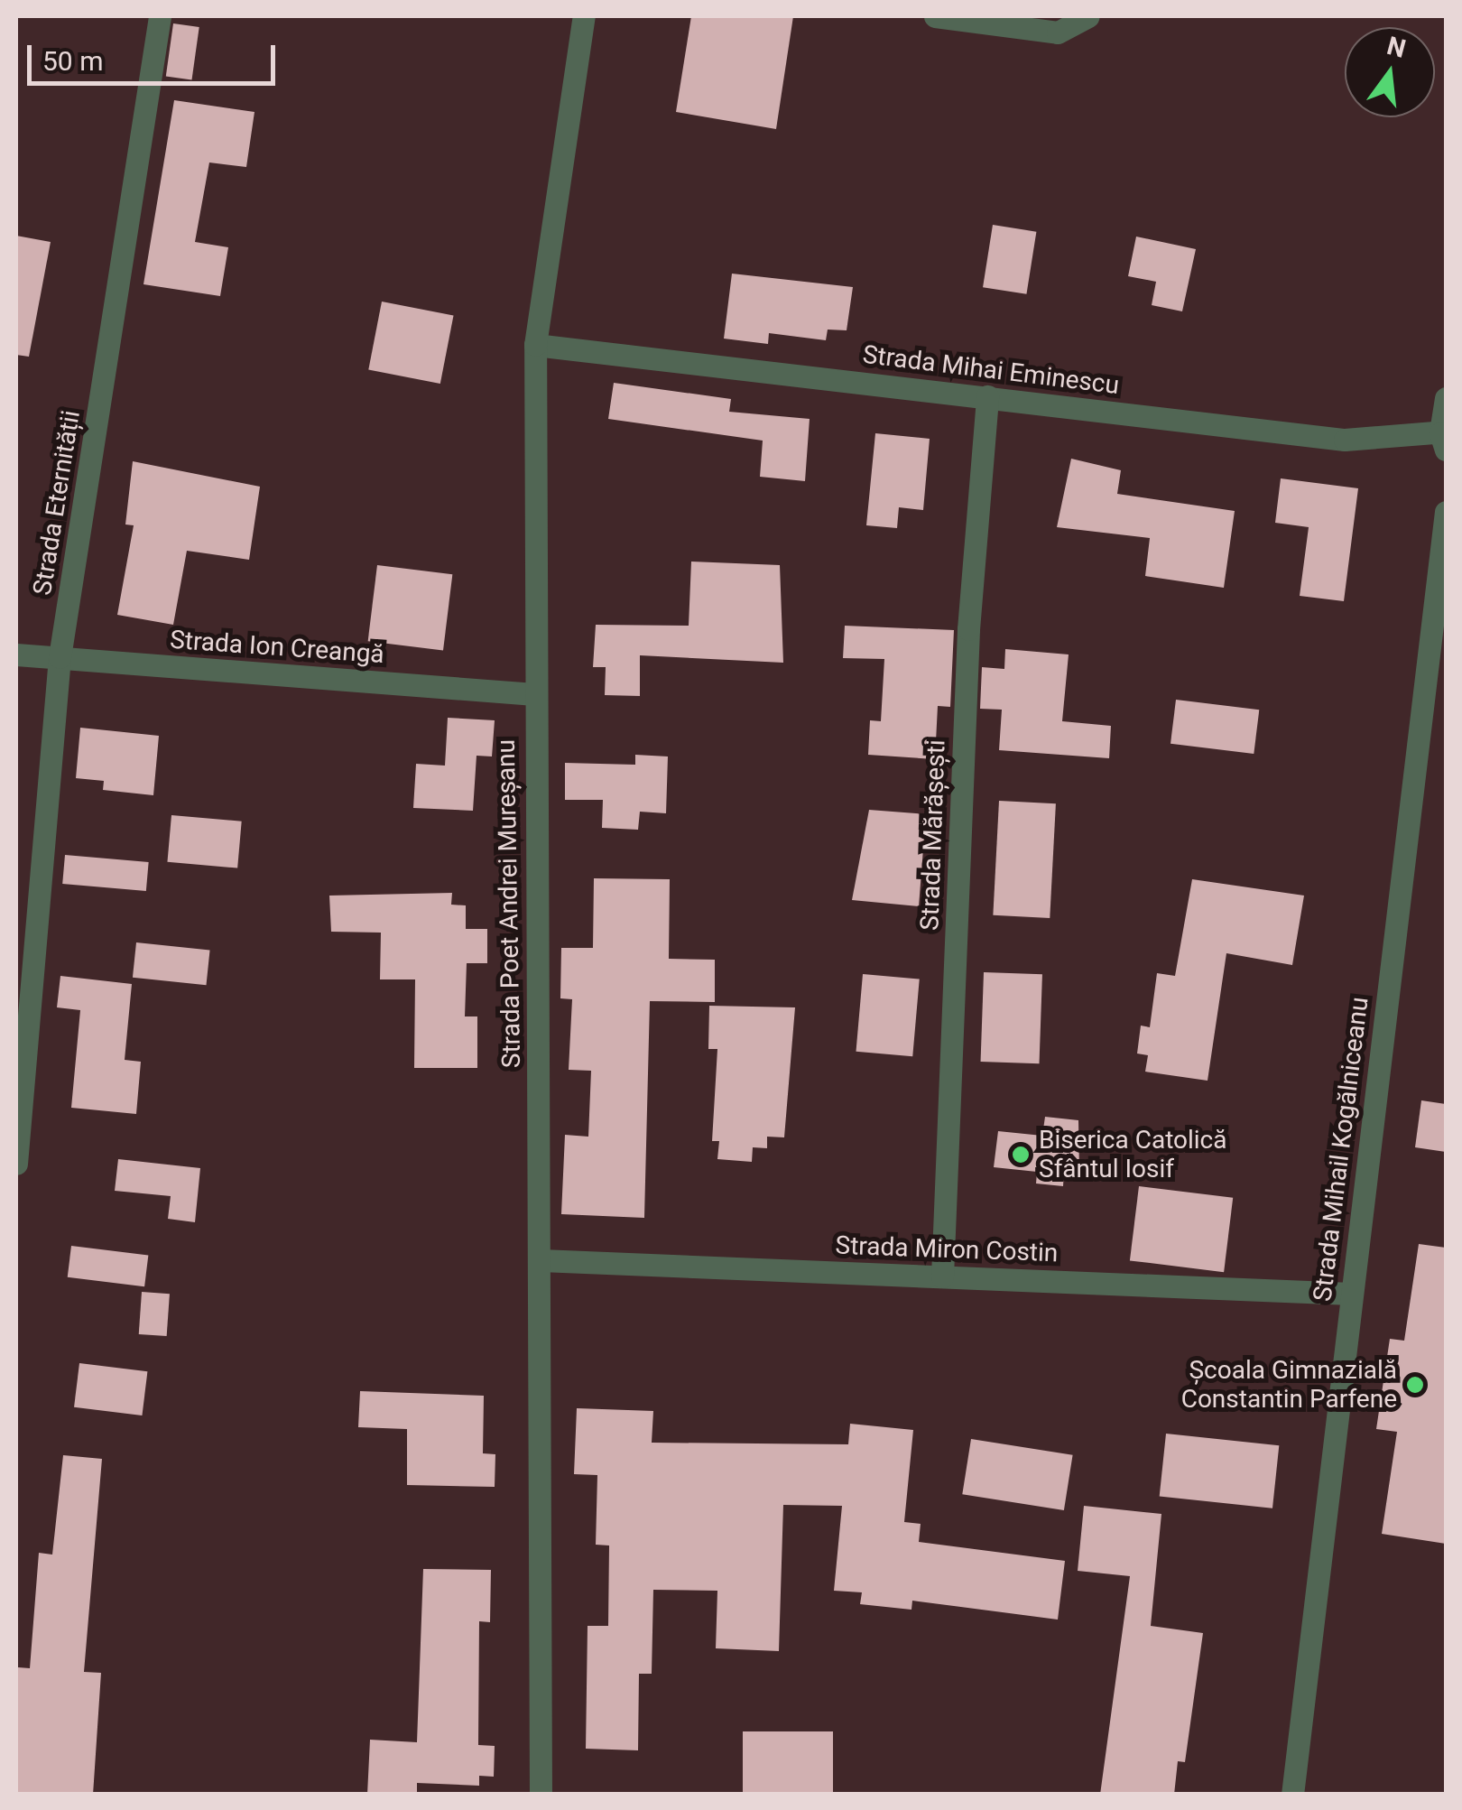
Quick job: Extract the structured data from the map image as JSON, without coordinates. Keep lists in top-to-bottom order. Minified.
{"streets":{"street":["Strada Mihai Eminescu","Strada Eternității","Strada Ion Creangă","Strada Mărășești","Strada Poet Andrei Mureșanu","Strada Mihail Kogălniceanu","Strada Miron Costin"]},"crossings":[["Strada Mihai Eminescu","Strada Mărășești"],["Strada Mihai Eminescu","Strada Poet Andrei Mureșanu"],["Strada Eternității","Strada Ion Creangă"],["Strada Ion Creangă","Strada Poet Andrei Mureșanu"],["Strada Mărășești","Strada Miron Costin"],["Strada Poet Andrei Mureșanu","Strada Miron Costin"],["Strada Mihail Kogălniceanu","Strada Miron Costin"]],"places":["Biserica Catolică Sfântul Iosif","Școala Gimnazială Constantin Parfene"],"scale_bar":"50 m","north":"top"}
